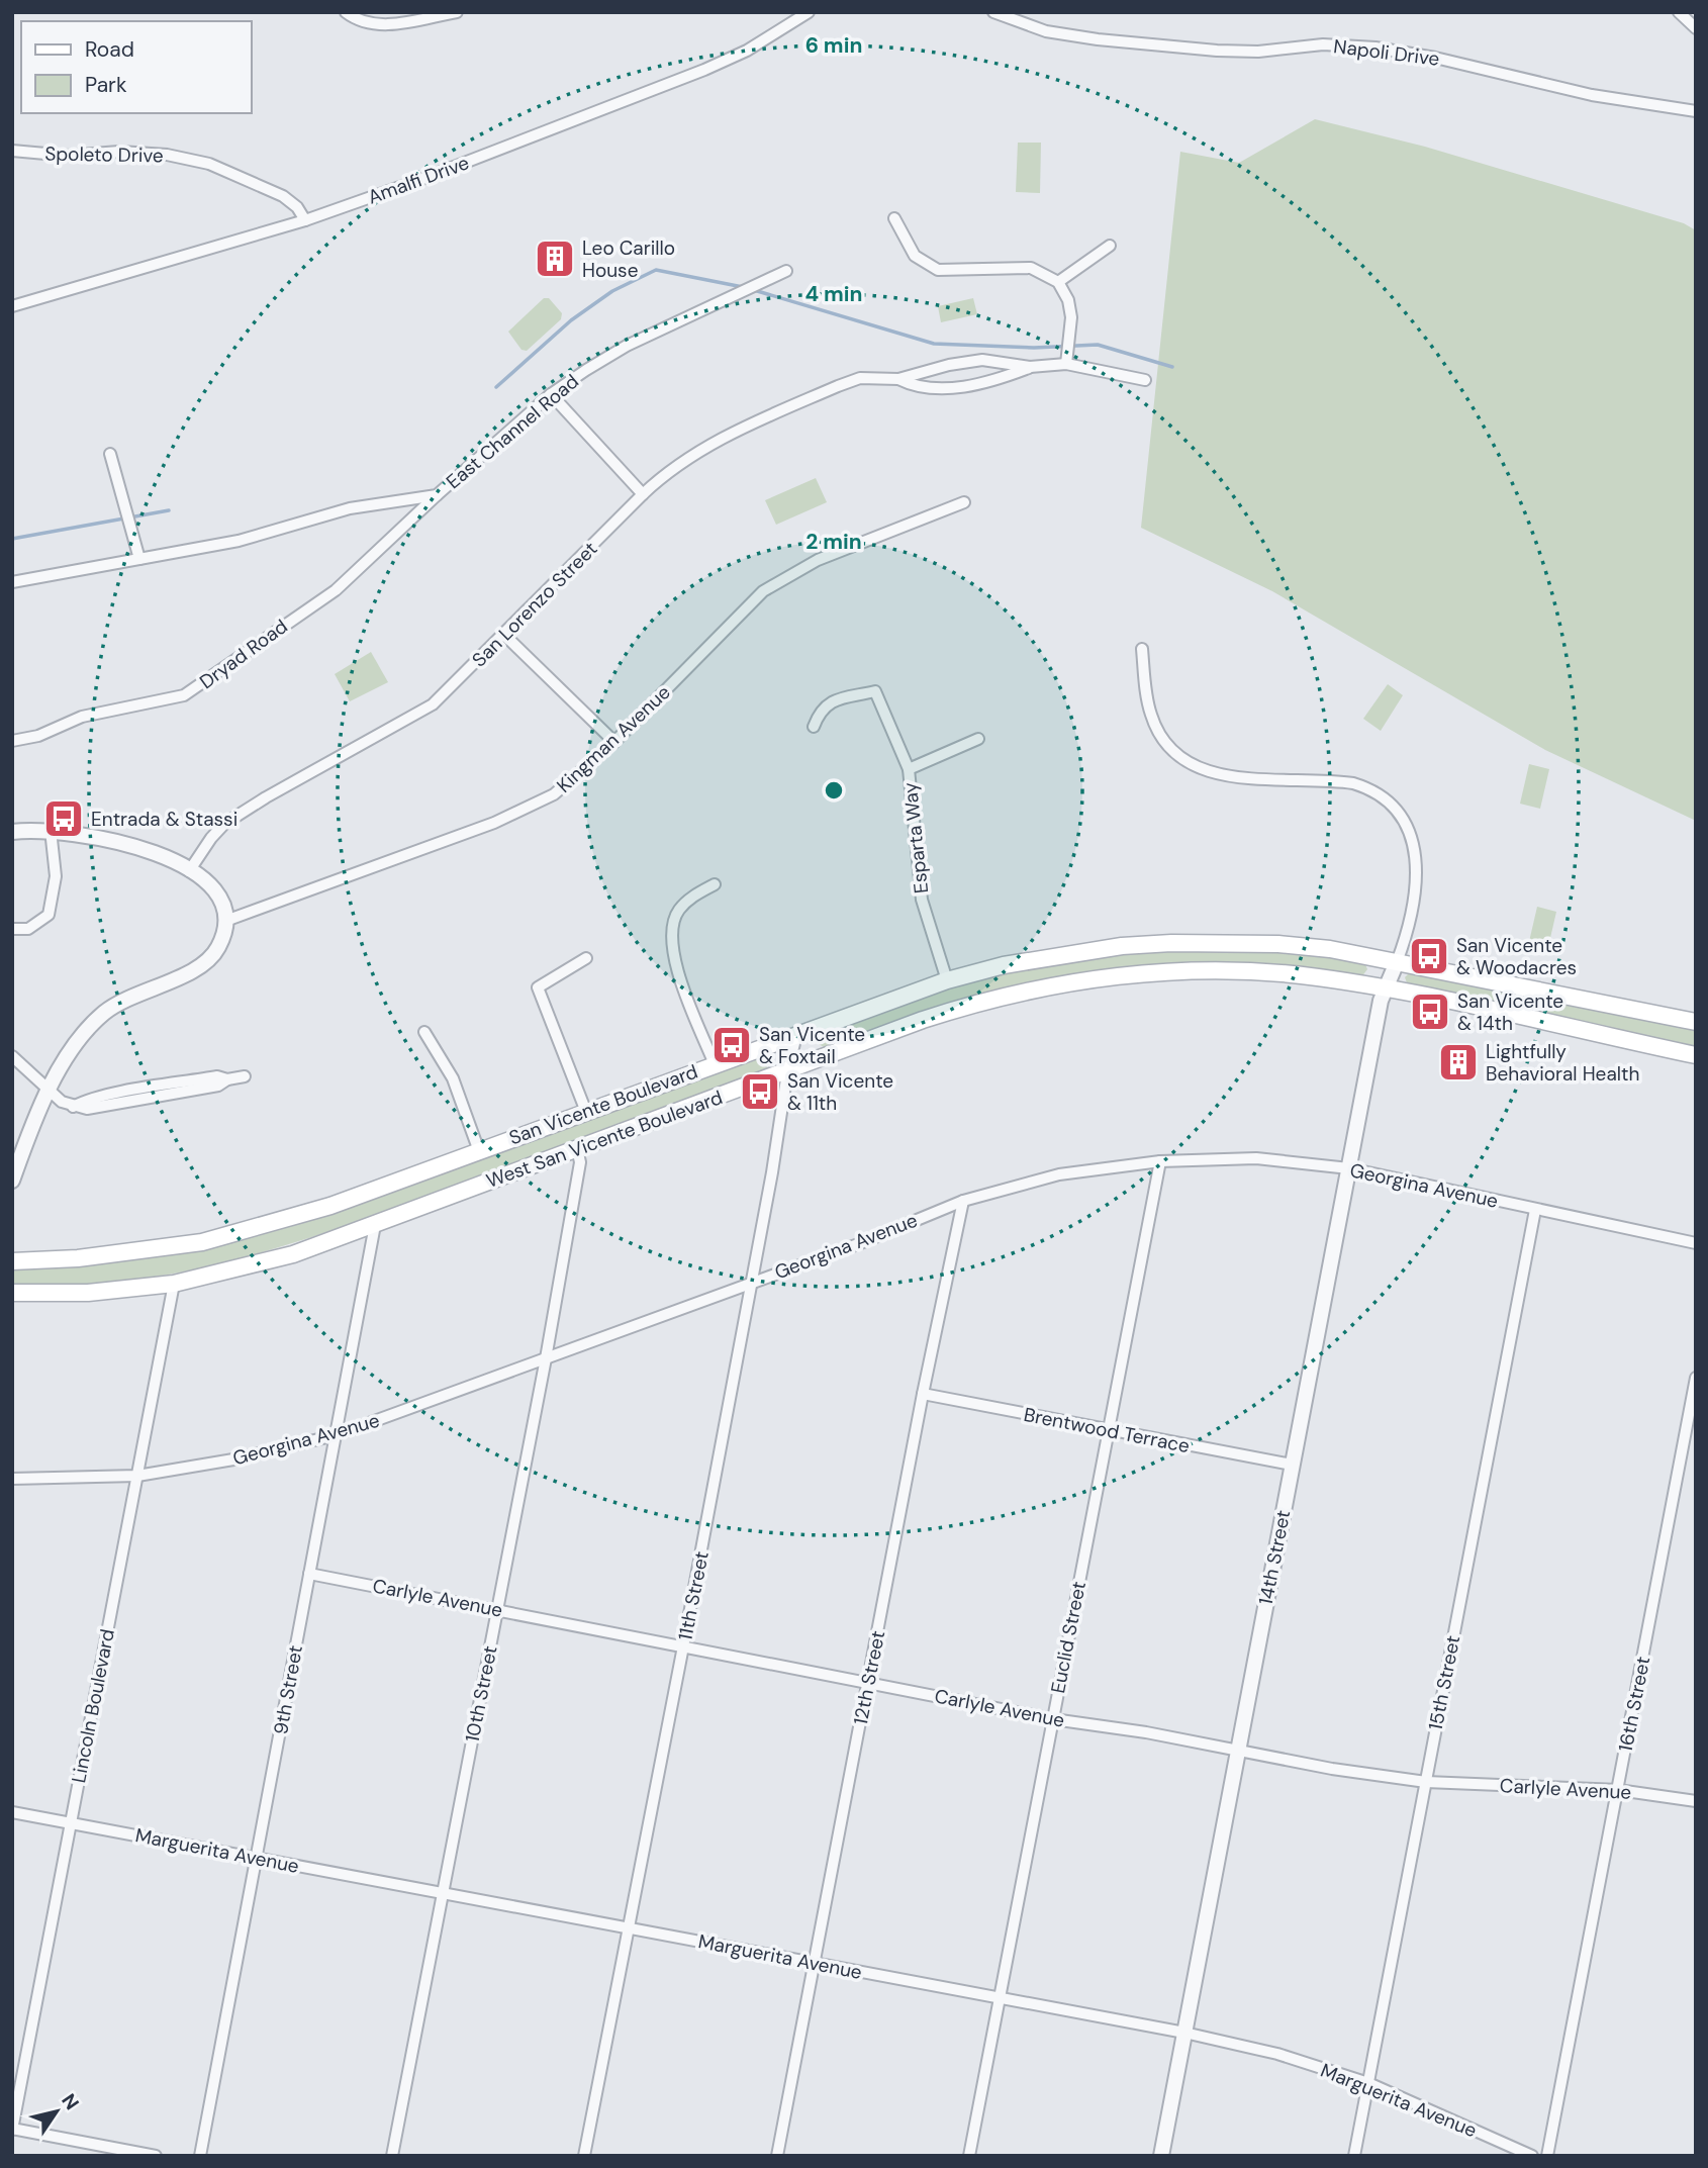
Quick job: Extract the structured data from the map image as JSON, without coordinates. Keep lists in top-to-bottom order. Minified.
{"streets":{"main road":["San Vicente Boulevard","West San Vicente Boulevard"],"street":["Napoli Drive","Spoleto Drive","Amalfi Drive","East Channel Road","San Lorenzo Street","Dryad Road","Kingman Avenue","Esparta Way","Georgina Avenue","Brentwood Terrace","14th Street","11th Street","Carlyle Avenue","Euclid Street","12th Street","15th Street","9th Street","10th Street","16th Street","Lincoln Boulevard","Marguerita Avenue"]},"crossings":[["Spoleto Drive","Amalfi Drive"],["East Channel Road","Dryad Road"],["Esparta Way","San Vicente Boulevard"],["San Vicente Boulevard","14th Street"],["San Vicente Boulevard","11th Street"],["West San Vicente Boulevard","14th Street"],["West San Vicente Boulevard","11th Street"],["West San Vicente Boulevard","9th Street"],["West San Vicente Boulevard","10th Street"],["West San Vicente Boulevard","Lincoln Boulevard"],["Georgina Avenue","14th Street"],["Georgina Avenue","11th Street"],["Georgina Avenue","Euclid Street"],["Georgina Avenue","12th Street"],["Georgina Avenue","15th Street"],["Georgina Avenue","9th Street"],["Georgina Avenue","10th Street"],["Georgina Avenue","Lincoln Boulevard"],["Brentwood Terrace","14th Street"],["Brentwood Terrace","Euclid Street"],["Brentwood Terrace","12th Street"],["14th Street","Carlyle Avenue"],["14th Street","Marguerita Avenue"],["11th Street","Carlyle Avenue"],["11th Street","Marguerita Avenue"],["Carlyle Avenue","Euclid Street"],["Carlyle Avenue","12th Street"],["Carlyle Avenue","15th Street"],["Carlyle Avenue","9th Street"],["Carlyle Avenue","10th Street"],["Carlyle Avenue","16th Street"],["Euclid Street","Marguerita Avenue"],["12th Street","Marguerita Avenue"],["15th Street","Marguerita Avenue"],["9th Street","Marguerita Avenue"],["10th Street","Marguerita Avenue"],["Lincoln Boulevard","Marguerita Avenue"]],"places":{"building":["Leo Carillo House","Lightfully Behavioral Health"],"bus stop":["Entrada & Stassi","San Vicente & Woodacres","San Vicente & 14th","San Vicente & Foxtail","San Vicente & 11th"]},"legend":["Road","Park"],"north":"top right","rings":["6 min","4 min","2 min"]}
